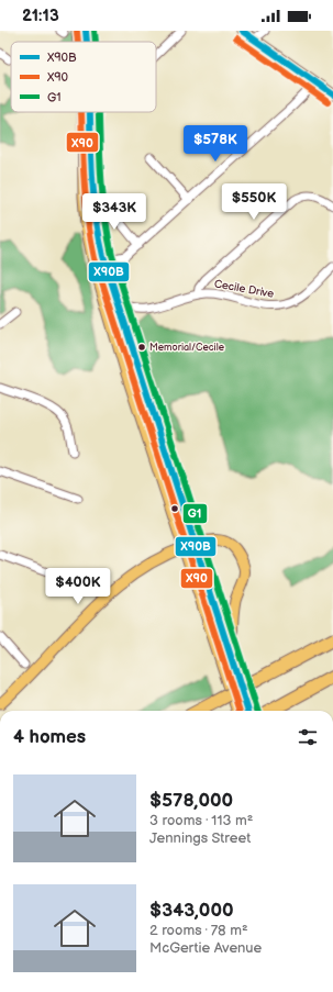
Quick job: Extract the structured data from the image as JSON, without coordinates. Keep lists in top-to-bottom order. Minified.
{"streets":{"street":["Cecile Drive"]},"places":["Memorial/Cecile"],"lines":["transit line X90B","transit line G1","transit line X90"],"legend":["X90B","X90","G1"],"page":{"status":"21:13","price":["$578K","$550K","$343K","$400K"],"heading":"4 homes","list":[{"name":"$578,000","note":"3 rooms · 113 m² · Jennings Street"},{"name":"$343,000","note":"2 rooms · 78 m² · McGertie Avenue"}]}}
